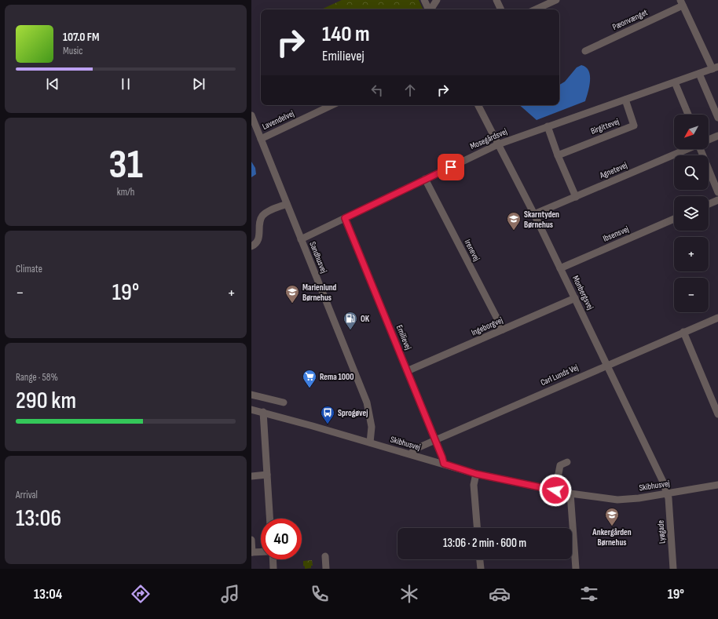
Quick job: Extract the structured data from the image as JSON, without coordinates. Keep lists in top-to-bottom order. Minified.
{"streets":{"street":["Pæonvænget","Lavendelvej","Birgittevej","Mosegårdsvej","Agnetevej","Ibsensvej","Irenevej","Sandhusvej","Monbergsvej","Ingeborgvej","Emilievej","Carl Lunds Vej","Skibhusvej","Lyøgade"]},"crossings":[["Lavendelvej","Sandhusvej"],["Birgittevej","Mosegårdsvej"],["Mosegårdsvej","Irenevej"],["Mosegårdsvej","Sandhusvej"],["Mosegårdsvej","Monbergsvej"],["Mosegårdsvej","Emilievej"],["Agnetevej","Monbergsvej"],["Ibsensvej","Monbergsvej"],["Irenevej","Ingeborgvej"],["Sandhusvej","Skibhusvej"],["Monbergsvej","Ingeborgvej"],["Monbergsvej","Carl Lunds Vej"],["Monbergsvej","Skibhusvej"],["Monbergsvej","Lyøgade"],["Ingeborgvej","Emilievej"],["Emilievej","Carl Lunds Vej"],["Emilievej","Skibhusvej"],["Carl Lunds Vej","Skibhusvej"],["Skibhusvej","Lyøgade"]],"places":{"school or university":["Skarntyden Børnehus","Marienlund Børnehus","Ankergården Børnehus"],"fuel station":["OK"],"supermarket":["Rema 1000"],"bus stop":["Sprogøvej"]},"north":"bottom left","page":{"turn":["140 m","Emilievej"],"song":["107.0 FM","Music"],"map_buttons":["+","−"],"tile":[["31","km/h"],"Climate",["Range · 58%","290 km"],["Arrival","13:06"]],"heat":["−","19°","+"],"limit":"40","trip":"13:06 · 2 min · 600 m","tabs":["13:04","19°"]}}
